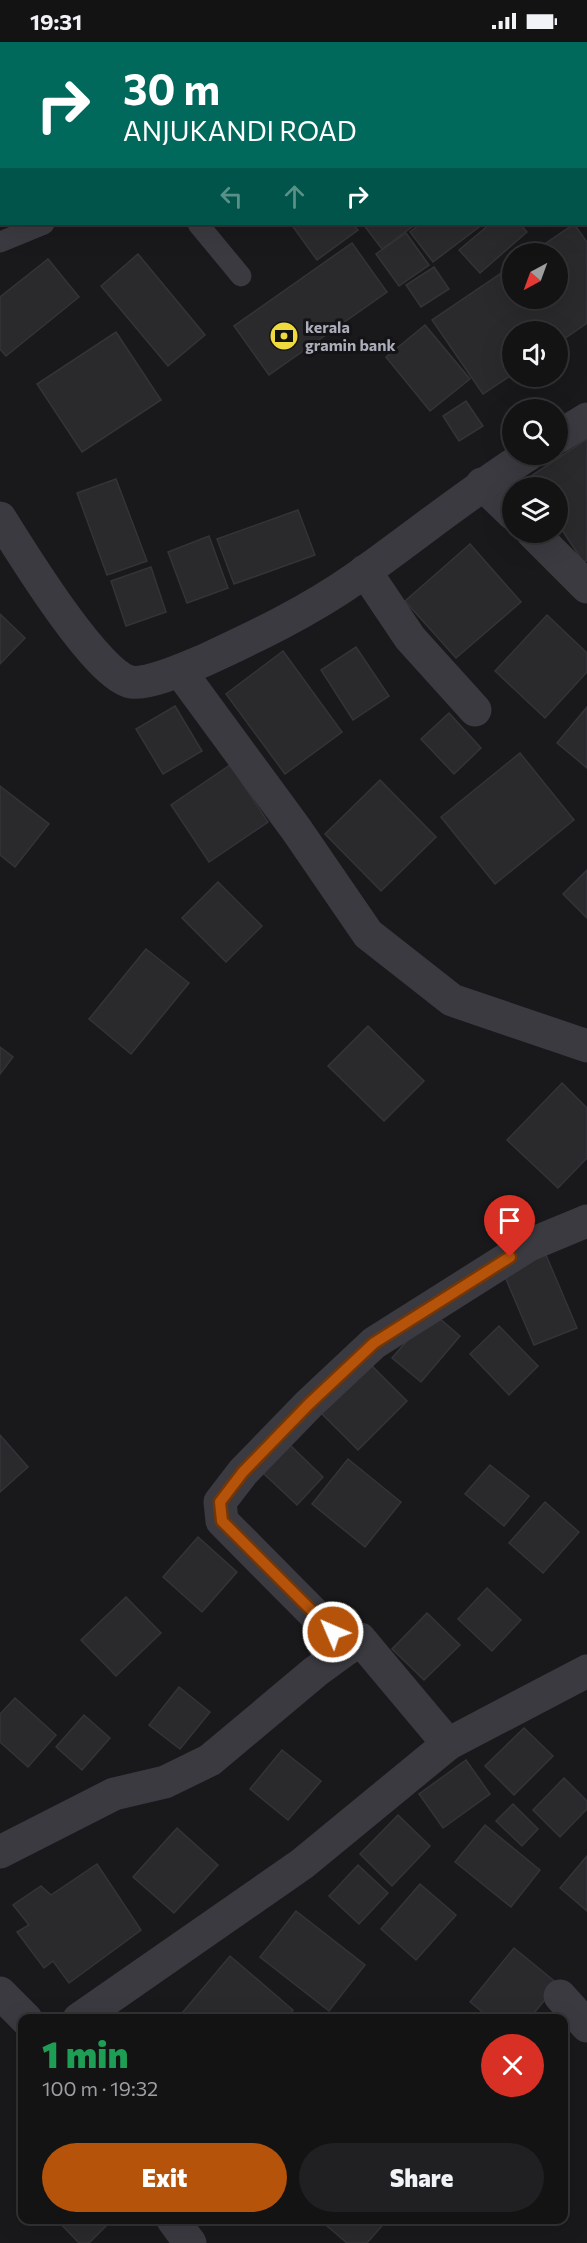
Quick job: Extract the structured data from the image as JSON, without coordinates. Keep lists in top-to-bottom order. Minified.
{"places":{"bank":["kerala gramin bank"]},"north":"bottom left","page":{"status":"19:31","turn":["30 m","ANJUKANDI ROAD"],"heading":["1 min","100 m · 19:32"],"buttons":["Exit","Share"]}}
